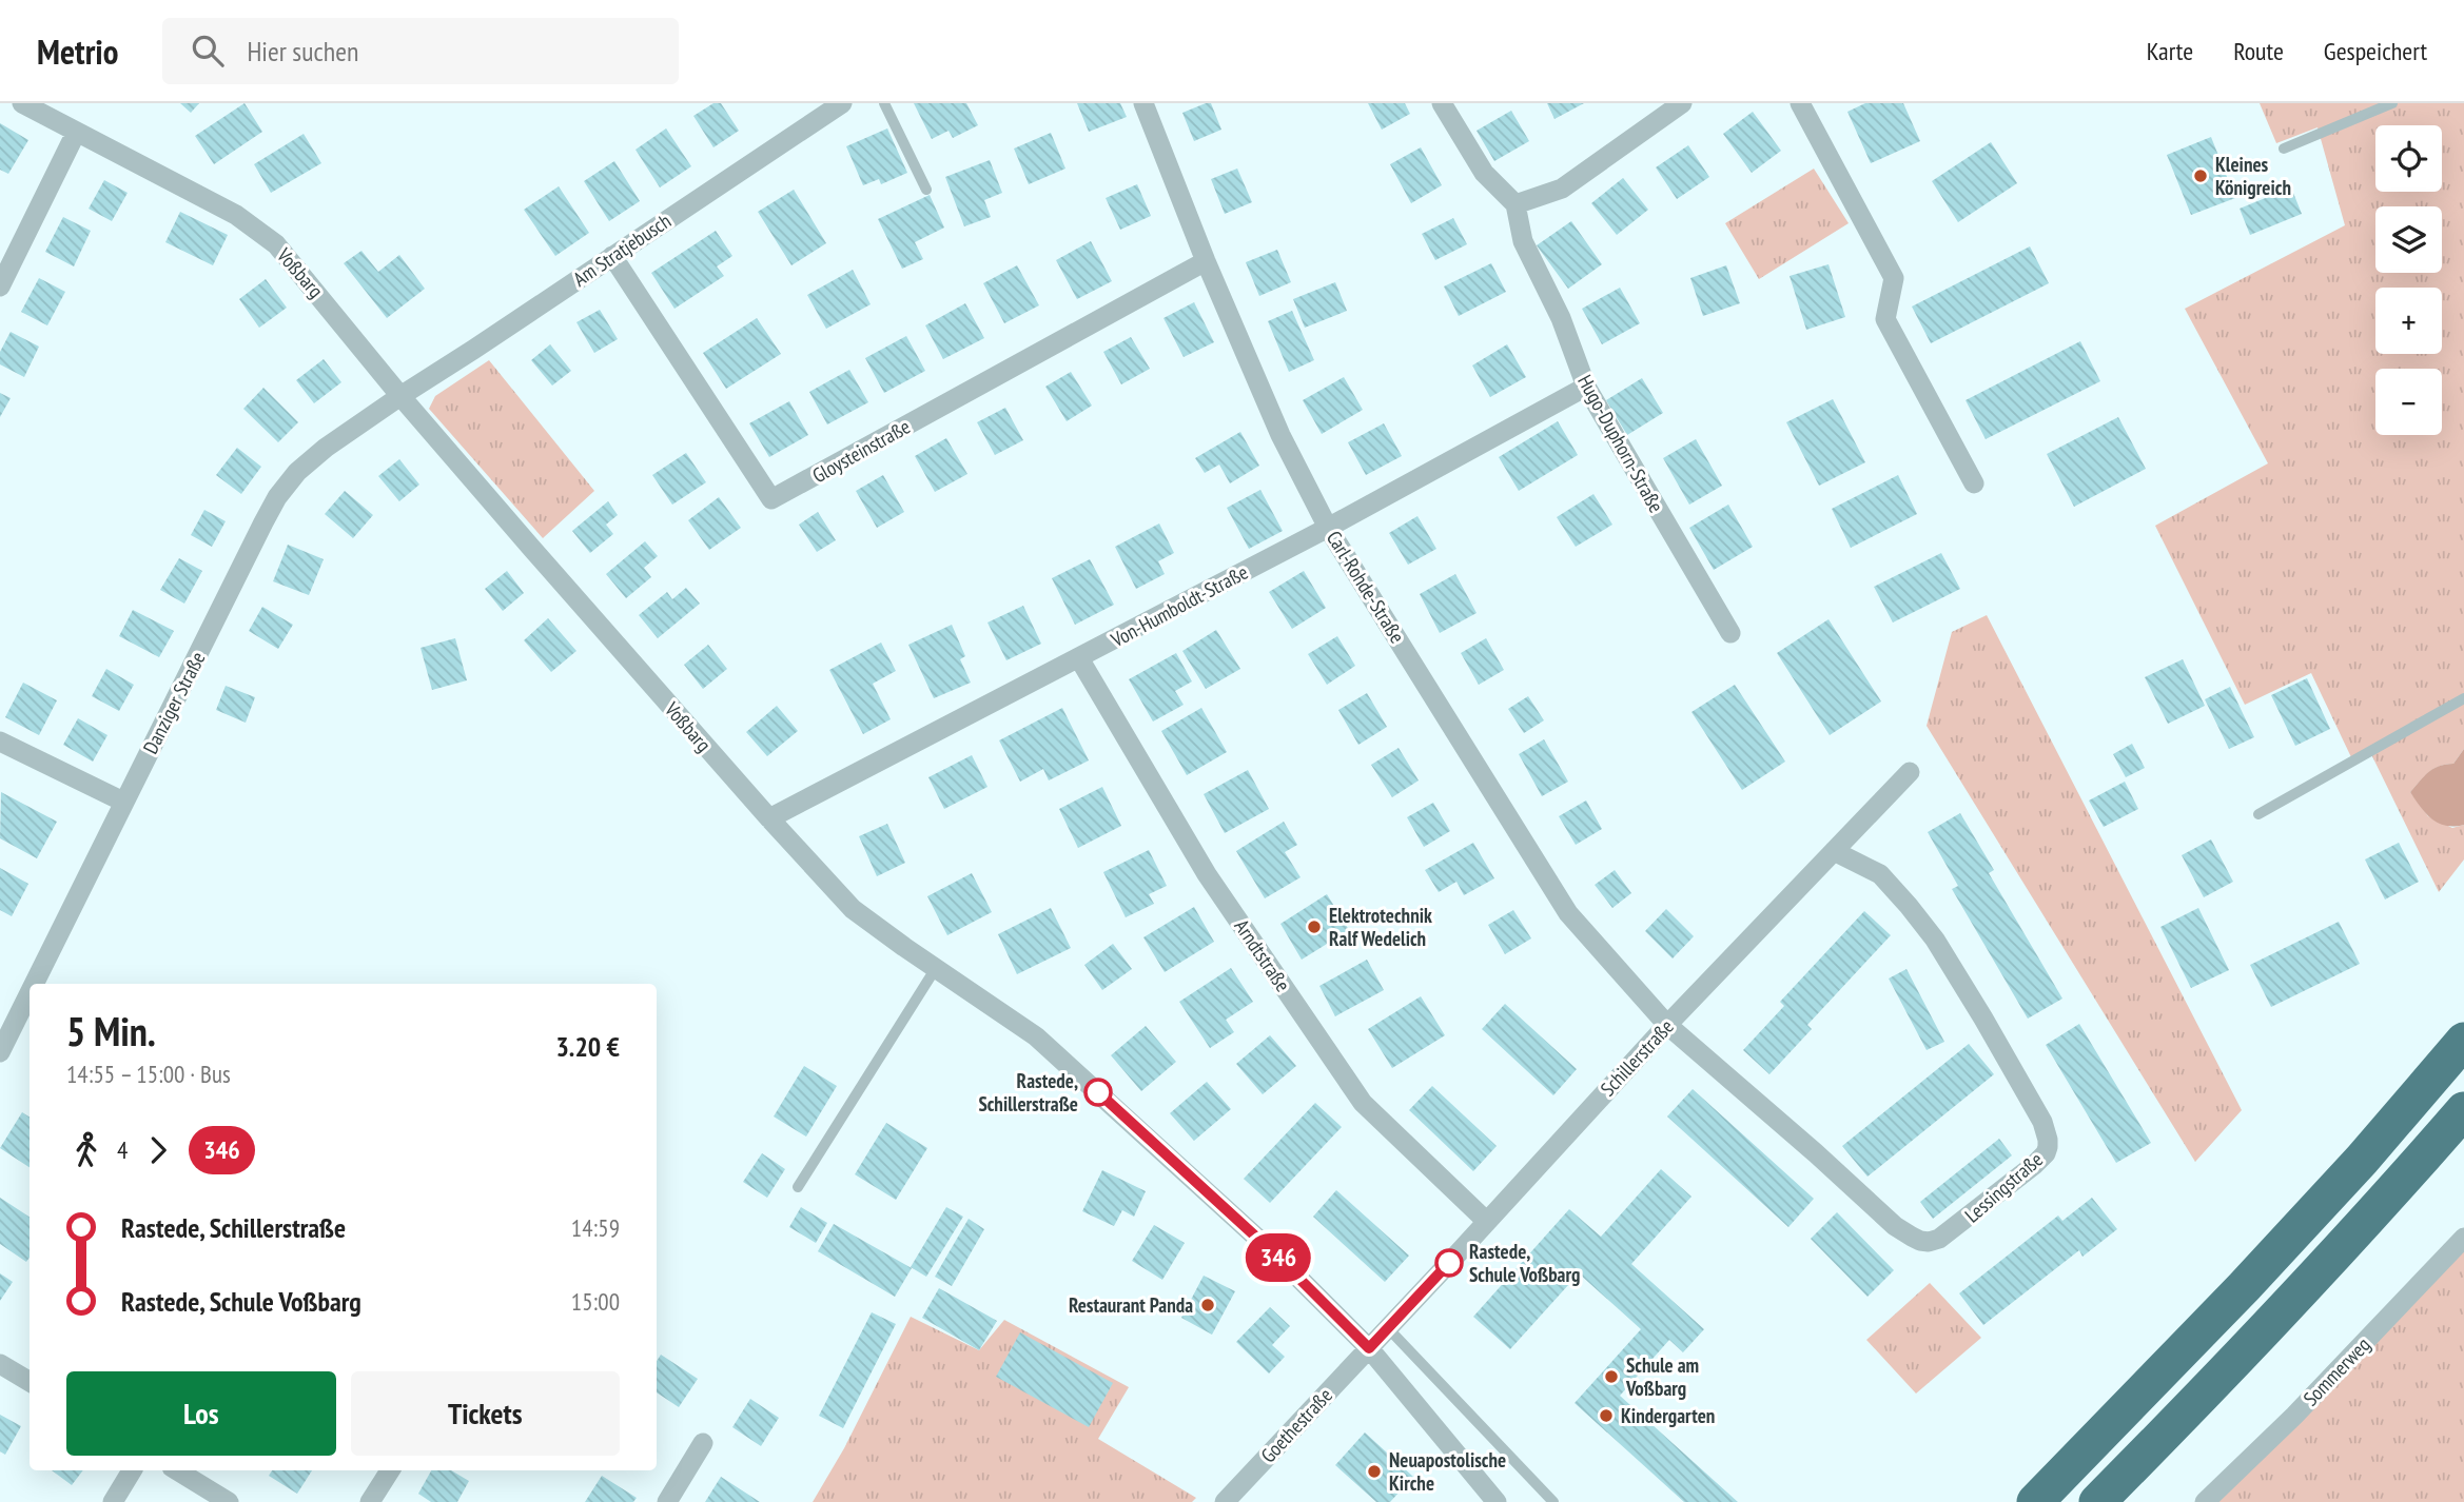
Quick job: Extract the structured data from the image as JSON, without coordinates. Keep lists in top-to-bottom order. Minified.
{"streets":{"street":["Am Stratjebusch","Voßbarg","Hugo-Duphorn-Straße","Gloysteinstraße","Carl-Rohde-Straße","Von-Humboldt-Straße","Danziger Straße","Arndtstraße","Schillerstraße","Lessingstraße","Sommerweg","Goethestraße"]},"crossings":[["Am Stratjebusch","Voßbarg"],["Am Stratjebusch","Gloysteinstraße"],["Am Stratjebusch","Danziger Straße"],["Voßbarg","Von-Humboldt-Straße"],["Voßbarg","Danziger Straße"],["Voßbarg","Schillerstraße"],["Voßbarg","Goethestraße"],["Hugo-Duphorn-Straße","Von-Humboldt-Straße"],["Gloysteinstraße","Carl-Rohde-Straße"],["Carl-Rohde-Straße","Von-Humboldt-Straße"],["Carl-Rohde-Straße","Schillerstraße"],["Carl-Rohde-Straße","Lessingstraße"],["Von-Humboldt-Straße","Arndtstraße"],["Arndtstraße","Schillerstraße"],["Schillerstraße","Lessingstraße"],["Schillerstraße","Goethestraße"]],"places":["Kleines Königreich","Elektrotechnik Ralf Wedelich","Rastede, Schillerstraße","Rastede, Schule Voßbarg","Restaurant Panda","Schule am Voßbarg","Kindergarten","Neuapostolische Kirche"],"lines":["bus line 346"],"page":{"header":"Metrio","search":"Hier suchen","nav":["Karte","Route","Gespeichert"],"on_map":"346","map_buttons":["+","−"],"heading":["5 Min.","14:55 – 15:00 · Bus","3.20 €"],"legs":["4","346"],"list":[{"name":"Rastede, Schillerstraße","value":"14:59"},{"name":"Rastede, Schule Voßbarg","value":"15:00"}],"buttons":["Los","Tickets"]}}
